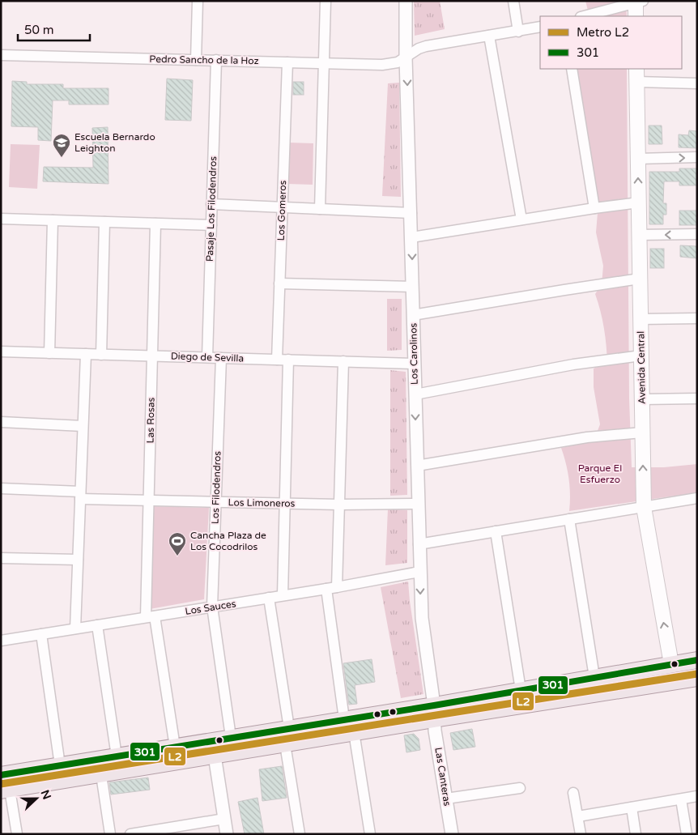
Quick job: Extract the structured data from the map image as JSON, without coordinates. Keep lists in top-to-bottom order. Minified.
{"streets":{"main road":["Avenida Central"],"street":["Pedro Sancho de la Hoz","Pasaje Los Filodendros","Los Gomeros","Los Carolinos","Diego de Sevilla","Las Rosas","Los Filodendros","Los Limoneros","Los Sauces","Las Canteras"]},"crossings":[["Pedro Sancho de la Hoz","Pasaje Los Filodendros"],["Pedro Sancho de la Hoz","Los Gomeros"],["Pedro Sancho de la Hoz","Los Carolinos"],["Pasaje Los Filodendros","Diego de Sevilla"],["Los Gomeros","Diego de Sevilla"],["Los Carolinos","Diego de Sevilla"],["Los Carolinos","Los Limoneros"],["Los Carolinos","Los Sauces"],["Los Carolinos","Las Canteras"],["Diego de Sevilla","Las Rosas"],["Diego de Sevilla","Los Filodendros"],["Las Rosas","Los Limoneros"],["Las Rosas","Los Sauces"],["Los Filodendros","Los Limoneros"],["Los Filodendros","Los Sauces"]],"one_way":["Avenida Central"],"parks":["Parque El Esfuerzo"],"places":{"school or university":["Escuela Bernardo Leighton"],"sports":["Cancha Plaza de Los Cocodrilos"]},"lines":["transit line 301","metro line L2"],"legend":["Metro L2","301"],"scale_bar":"50 m","north":"right"}
